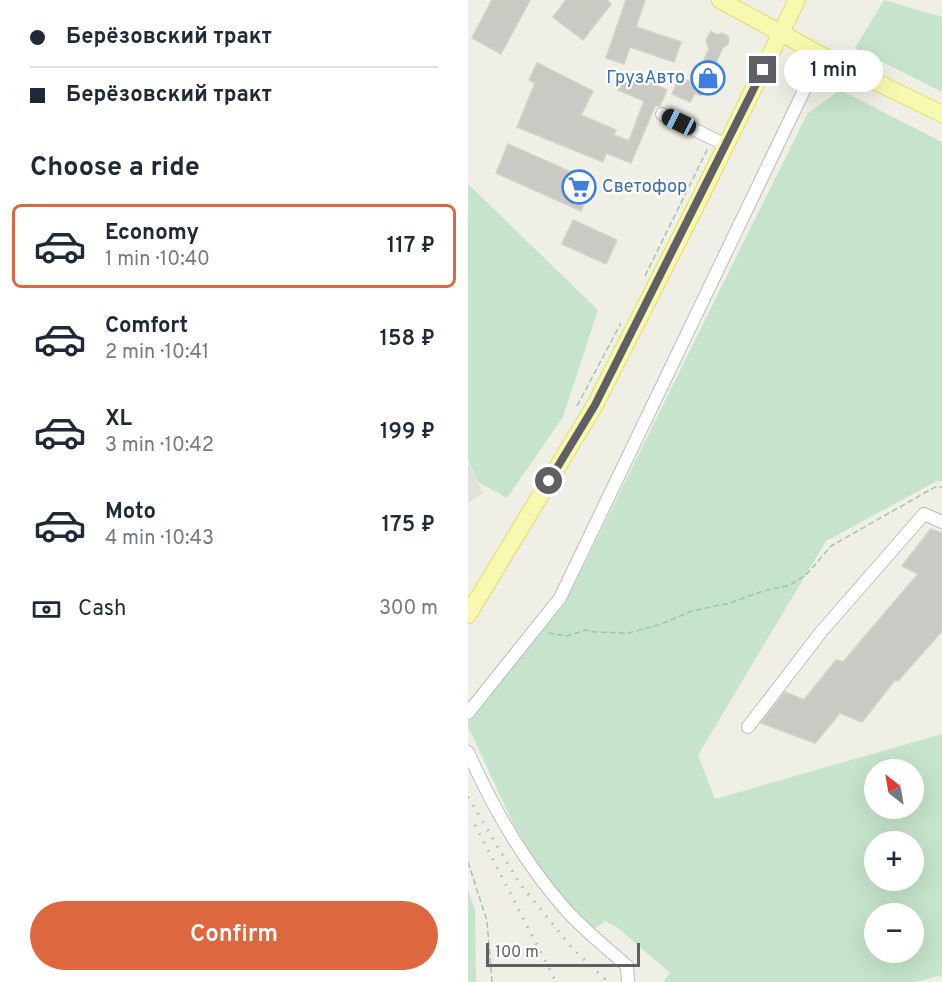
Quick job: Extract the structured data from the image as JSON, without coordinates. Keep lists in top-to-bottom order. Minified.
{"places":{"shop":["ГрузАвто"],"supermarket":["Светофор"]},"scale_bar":"100 m","north":"top left","page":{"banner":["Берёзовский тракт","Берёзовский тракт"],"bubble":"1 min","heading":"Choose a ride","list":[{"name":"Economy","note":"1 min · 10:40","value":"117 ₽"},{"name":"Comfort","note":"2 min · 10:41","value":"158 ₽"},{"name":"XL","note":"3 min · 10:42","value":"199 ₽"},{"name":"Moto","note":"4 min · 10:43","value":"175 ₽"}],"pay":["Cash","300 m"],"map_buttons":["+","−"],"buttons":"Confirm","scale":"100 m"}}
